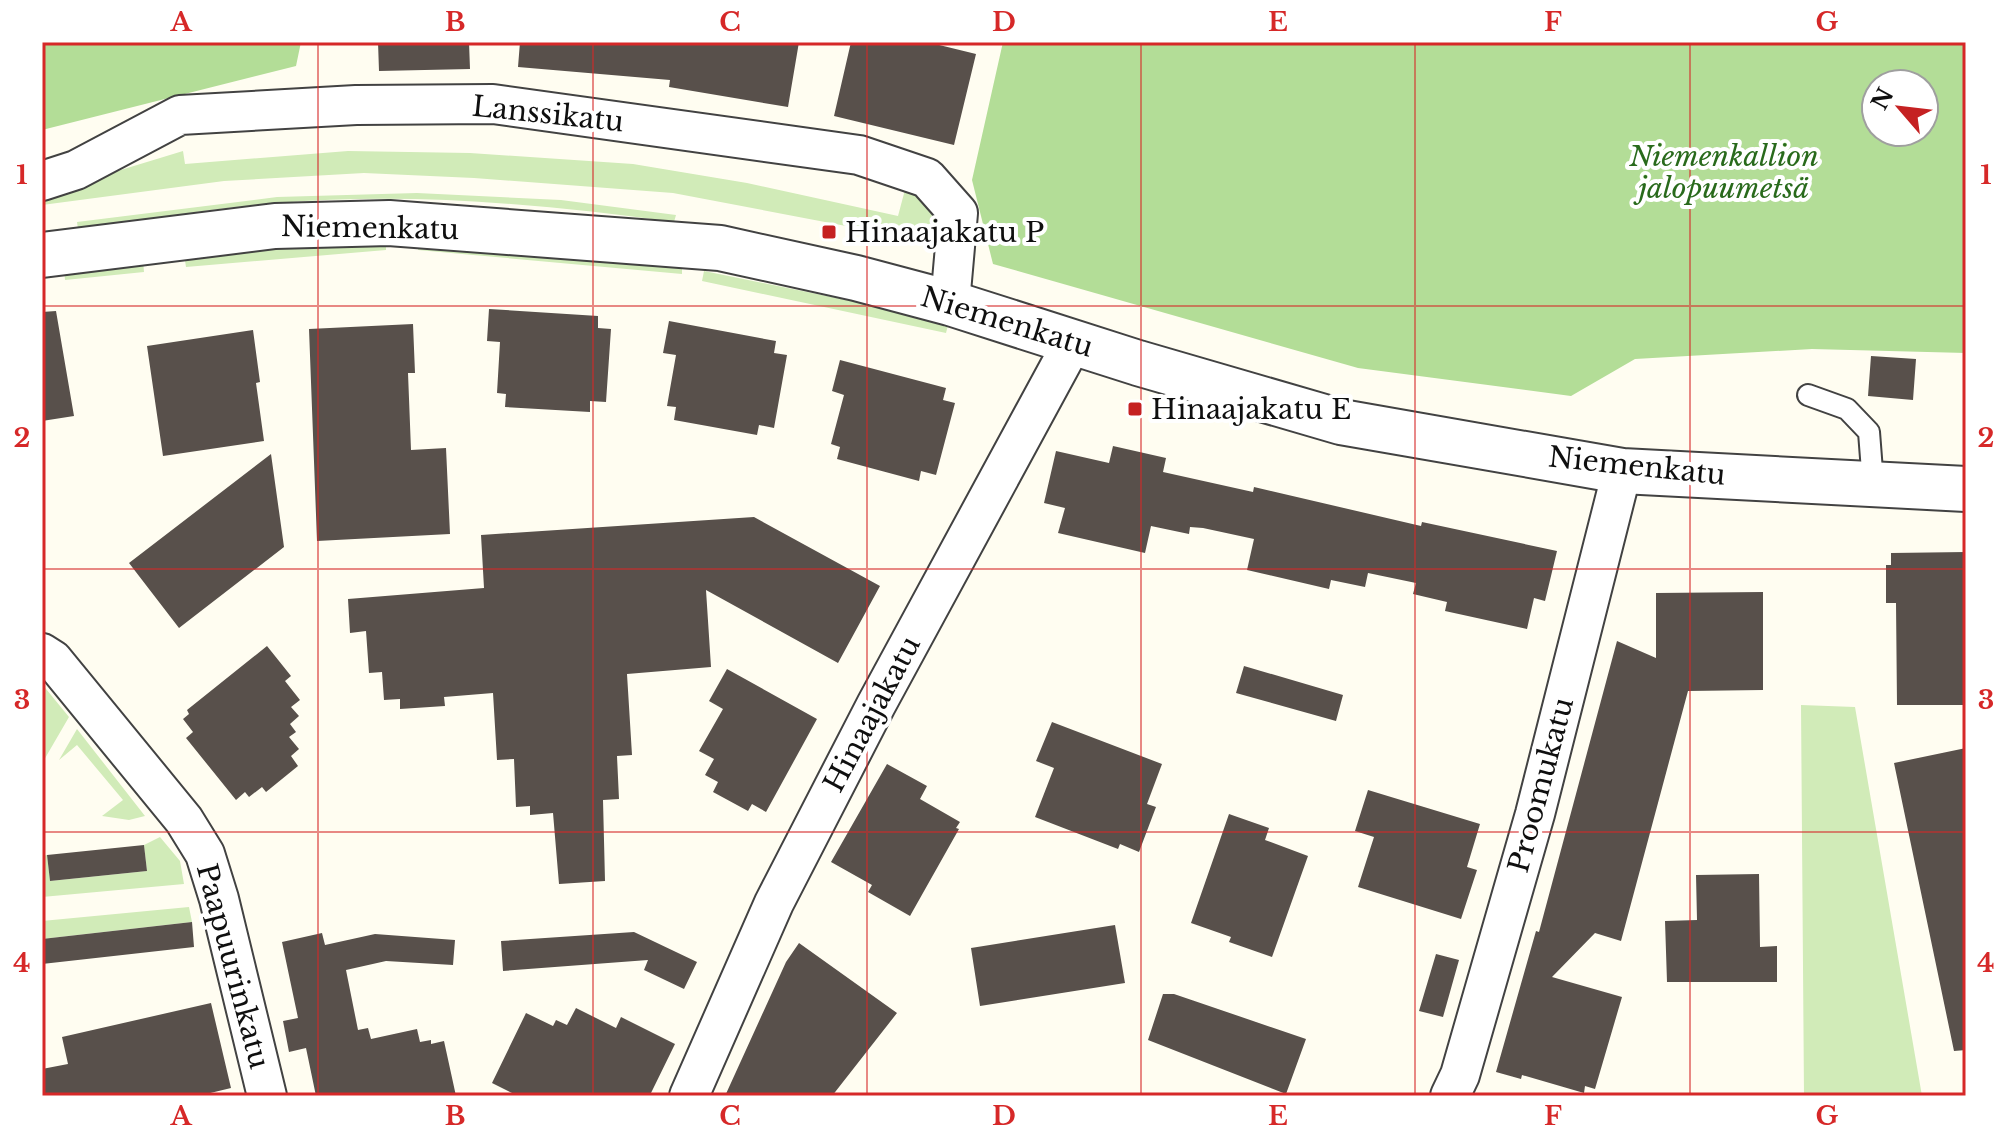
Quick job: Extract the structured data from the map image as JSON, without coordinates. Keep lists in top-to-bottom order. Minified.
{"streets":{"street":["Lanssikatu","Niemenkatu","Hinaajakatu","Proomukatu","Paapuurinkatu"]},"crossings":[["Lanssikatu","Niemenkatu"],["Niemenkatu","Hinaajakatu"],["Niemenkatu","Proomukatu"]],"parks":["Niemenkallion jalopuumetsä"],"places":{"transit":["Hinaajakatu P","Hinaajakatu E"]},"north":"top left","grid":{"columns":["A","B","C","D","E","F","G"],"rows":["1","2","3","4"]}}
